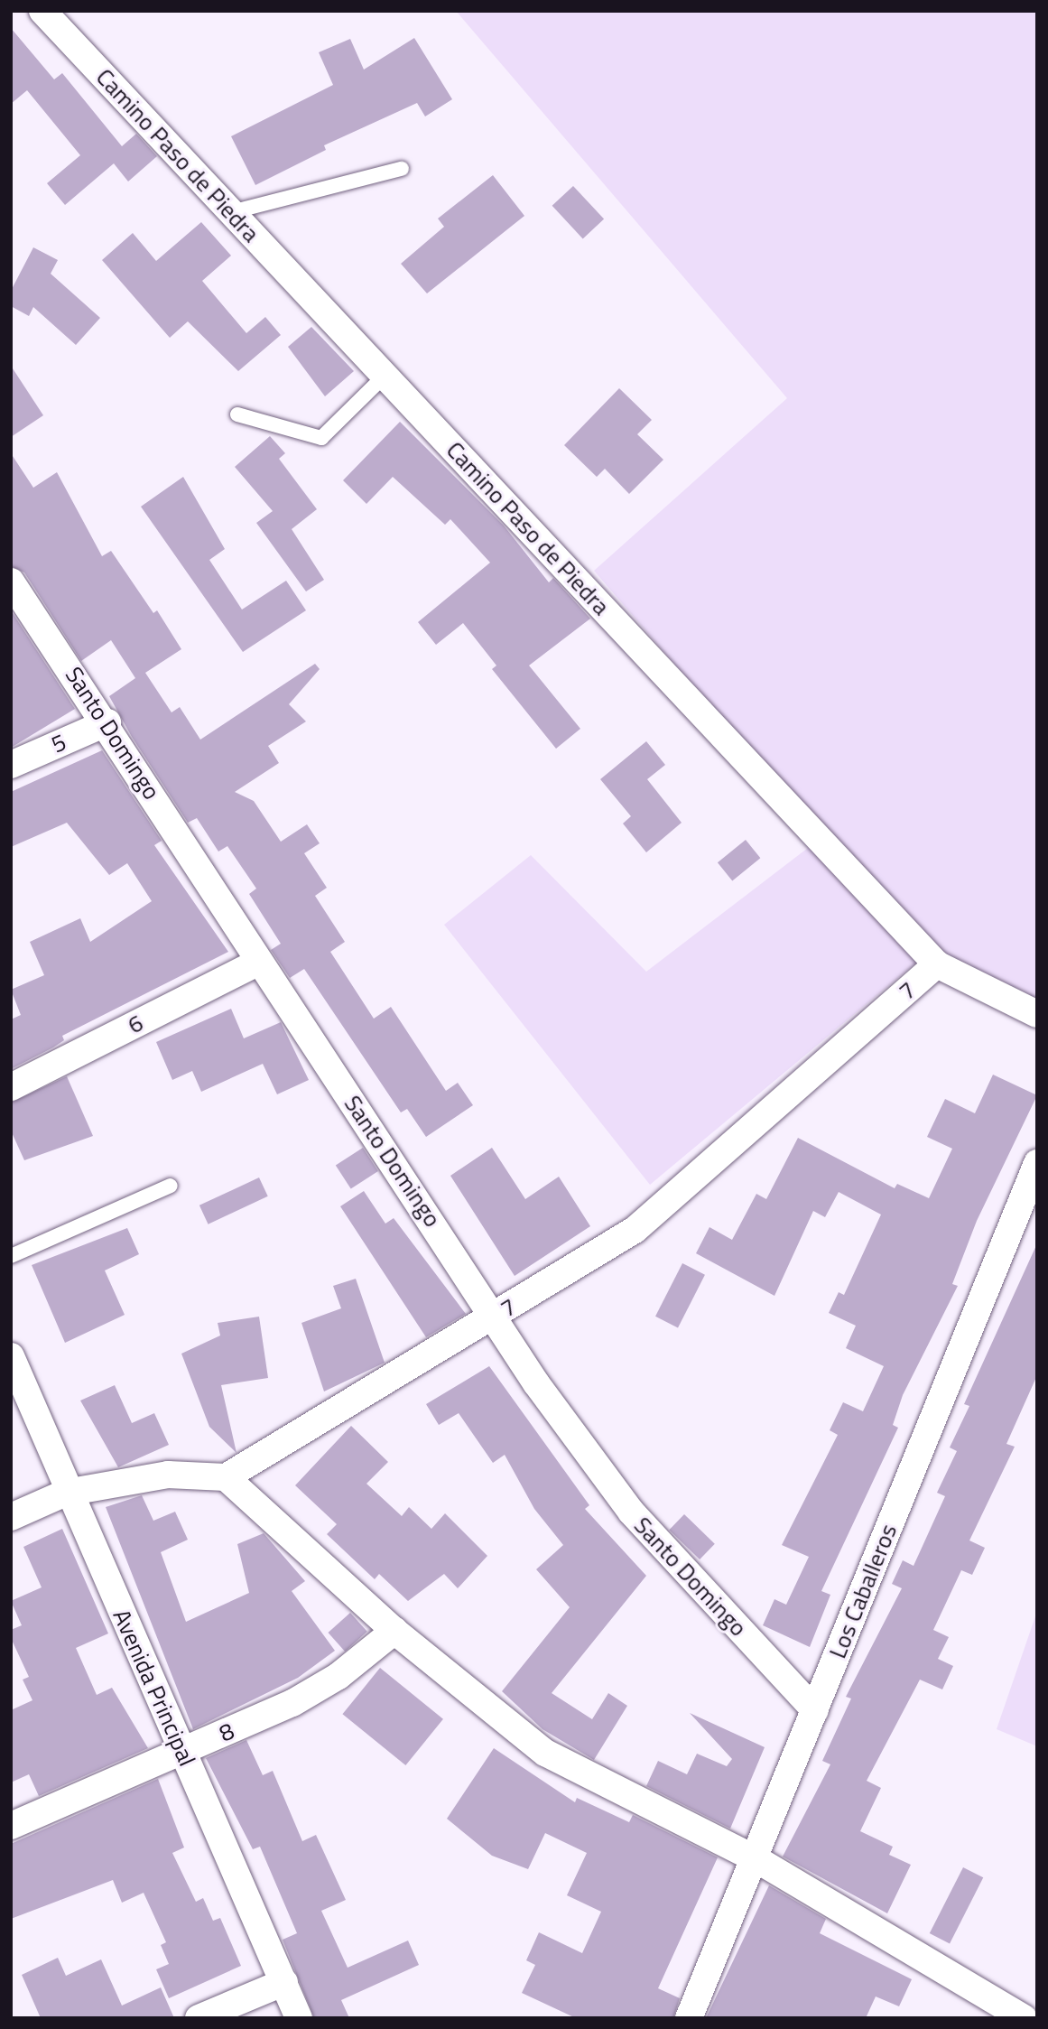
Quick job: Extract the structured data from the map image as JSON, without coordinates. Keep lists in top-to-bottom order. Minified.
{"streets":{"street":["Camino Paso de Piedra","Santo Domingo","5","7","6","Los Caballeros","Avenida Principal","8"]},"crossings":[["Camino Paso de Piedra","7"],["Santo Domingo","5"],["Santo Domingo","7"],["Santo Domingo","6"],["Santo Domingo","Los Caballeros"],["Avenida Principal","8"]]}
